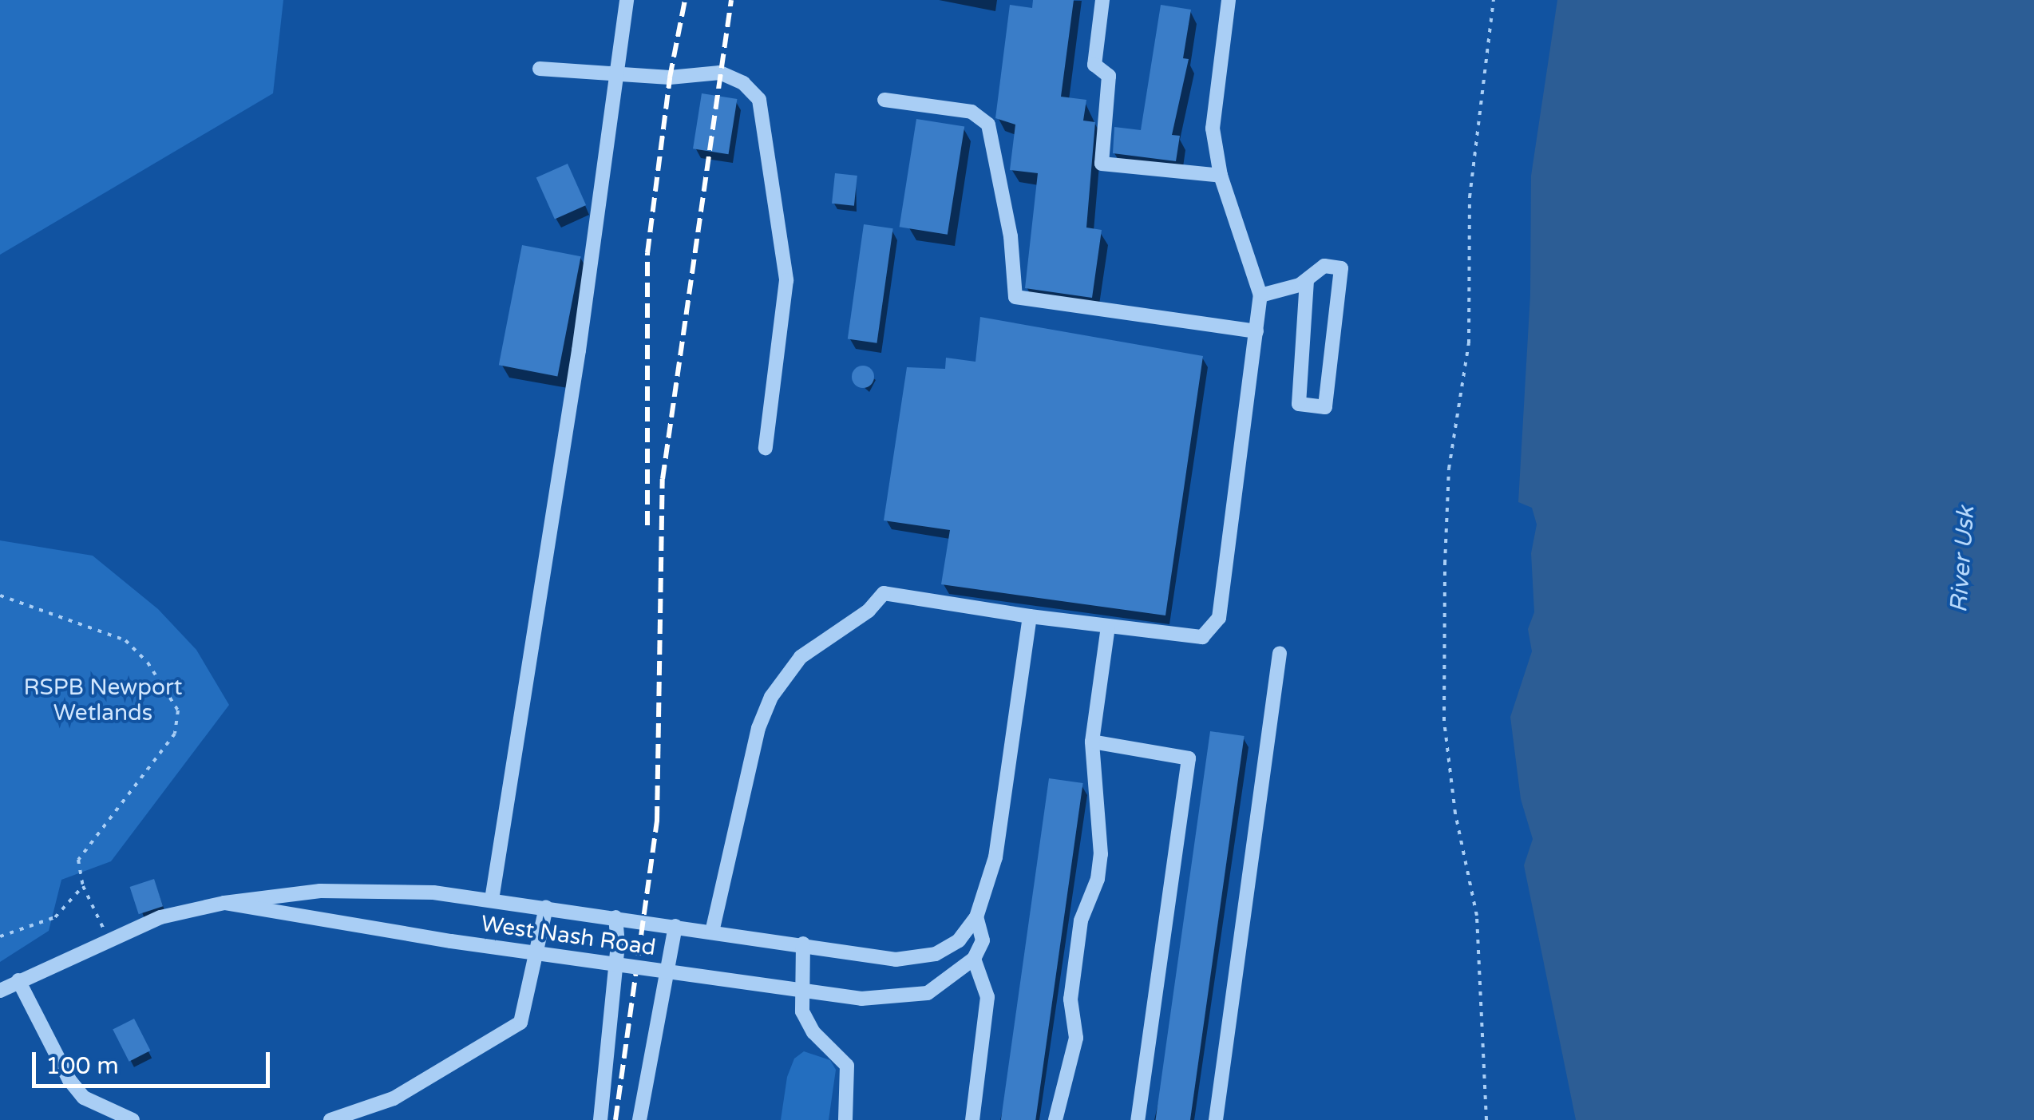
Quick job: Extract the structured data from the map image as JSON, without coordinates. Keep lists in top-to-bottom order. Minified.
{"streets":{"street":["West Nash Road"]},"water":["River Usk"],"parks":["RSPB Newport Wetlands"],"scale_bar":"100 m"}
